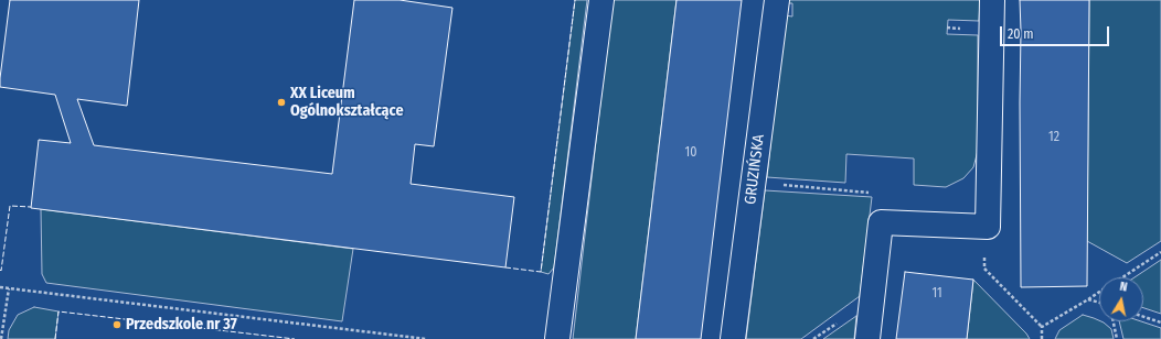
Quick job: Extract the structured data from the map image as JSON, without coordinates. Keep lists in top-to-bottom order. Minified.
{"streets":{"street":["GRUZIŃSKA"]},"places":["XX Liceum Ogólnokształcące","Przedszkole nr 37"],"house_numbers":["12","10","11"],"scale_bar":"20 m","north":"top"}
